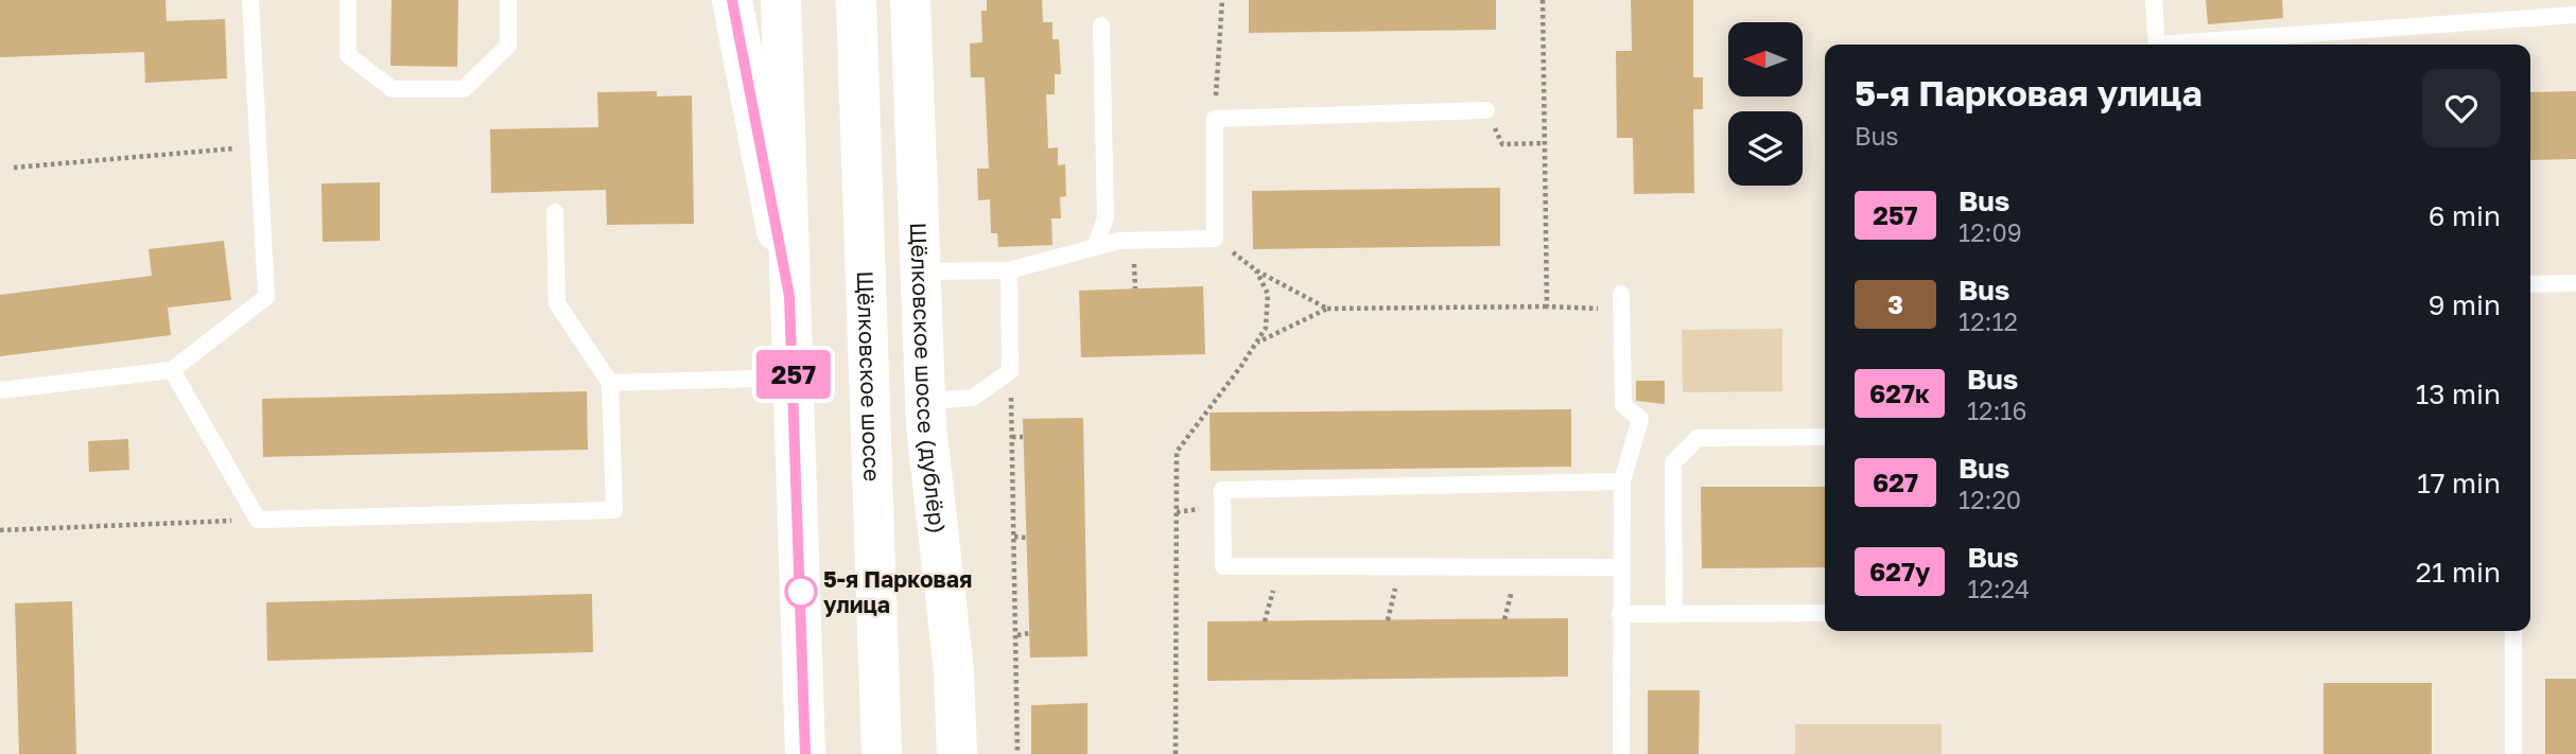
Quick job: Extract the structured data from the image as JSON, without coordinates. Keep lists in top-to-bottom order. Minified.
{"streets":{"main road":["Щёлковское шоссе","Щёлковское шоссе (дублёр)"]},"places":["5-я Парковая улица"],"lines":["bus line 257"],"north":"left","page":{"on_map":"257","heading":["5-я Парковая улица","Bus"],"list":[{"mark":"257","name":"Bus","note":"12:09","value":"6 min"},{"mark":"3","name":"Bus","note":"12:12","value":"9 min"},{"mark":"627к","name":"Bus","note":"12:16","value":"13 min"},{"mark":"627","name":"Bus","note":"12:20","value":"17 min"},{"mark":"627у","name":"Bus","note":"12:24","value":"21 min"}]}}
